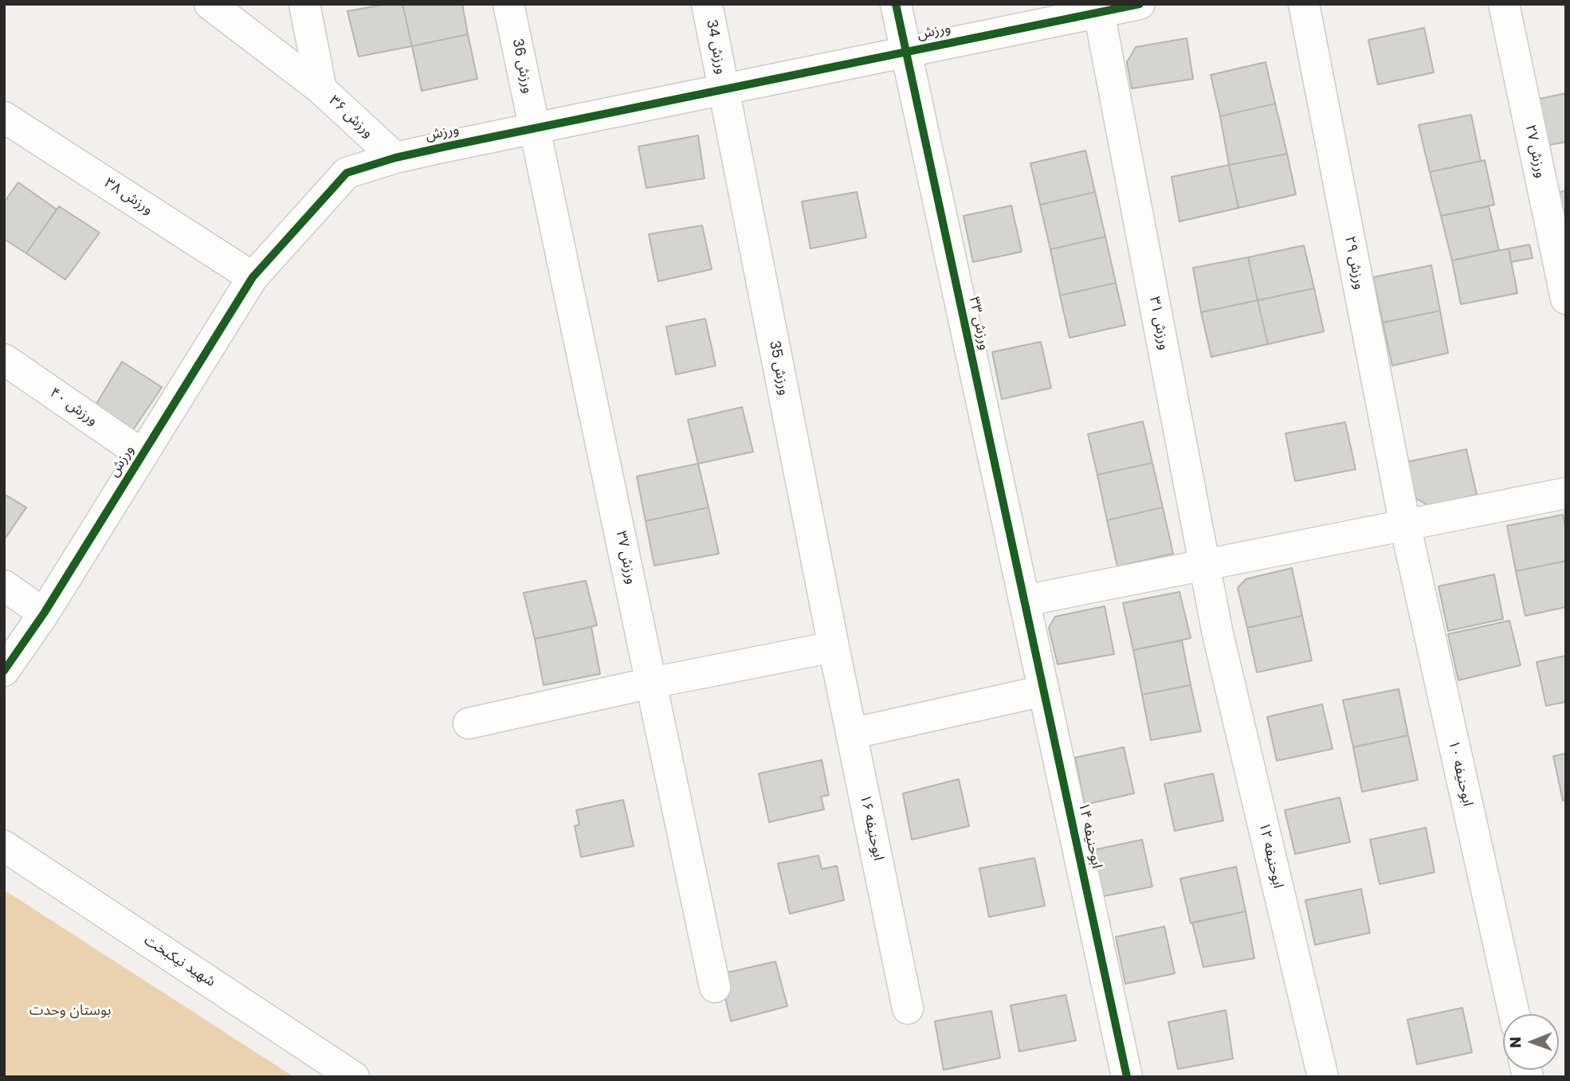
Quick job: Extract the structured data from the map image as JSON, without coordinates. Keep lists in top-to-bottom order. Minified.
{"streets":{"street":["ورزش","ورزش 34","ورزش 36","ورزش ۳۶","ورزش ۲۷","ورزش ۳۸","ورزش ۲۹","ورزش ۳۳","ورزش ۳۱","ورزش 35","ورزش ۴۰","ورزش ۳۷","ابوحنیفه ۱۰","ابوحنیفه ۱۶","ابوحنیفه ۱۴","ابوحنیفه ۱۲","شهید نیکبخت"]},"crossings":[["ورزش","ورزش 34"],["ورزش","ورزش 36"],["ورزش","ورزش ۳۶"],["ورزش","ورزش ۳۸"],["ورزش","ورزش ۳۳"],["ورزش","ورزش ۳۱"],["ورزش","ورزش 35"],["ورزش","ورزش ۴۰"],["ورزش","ورزش ۳۷"],["ورزش 34","ورزش 35"],["ورزش 36","ورزش ۳۷"],["ورزش ۲۹","ابوحنیفه ۱۰"],["ورزش ۳۳","ابوحنیفه ۱۴"],["ورزش ۳۱","ابوحنیفه ۱۲"],["ورزش 35","ابوحنیفه ۱۶"]],"parks":["بوستان وحدت"],"north":"left"}
